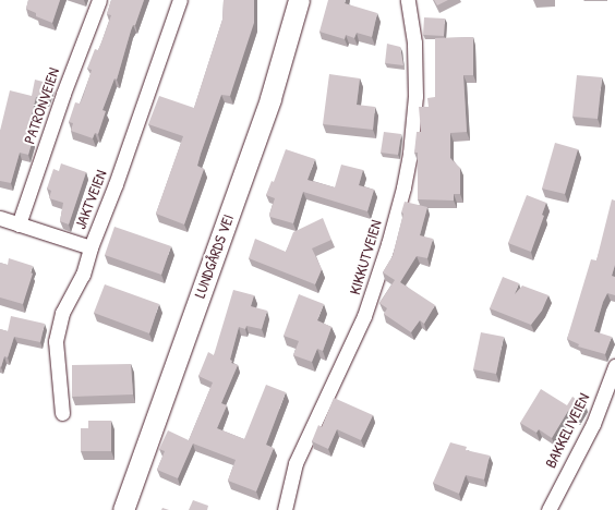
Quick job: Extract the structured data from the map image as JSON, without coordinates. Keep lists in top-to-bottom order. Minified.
{"streets":{"street":["PATRONVEIEN","JAKTVEIEN","LUNDGÅRDS VEI","KIKKUTVEIEN","BAKKELIVEIEN"]}}
